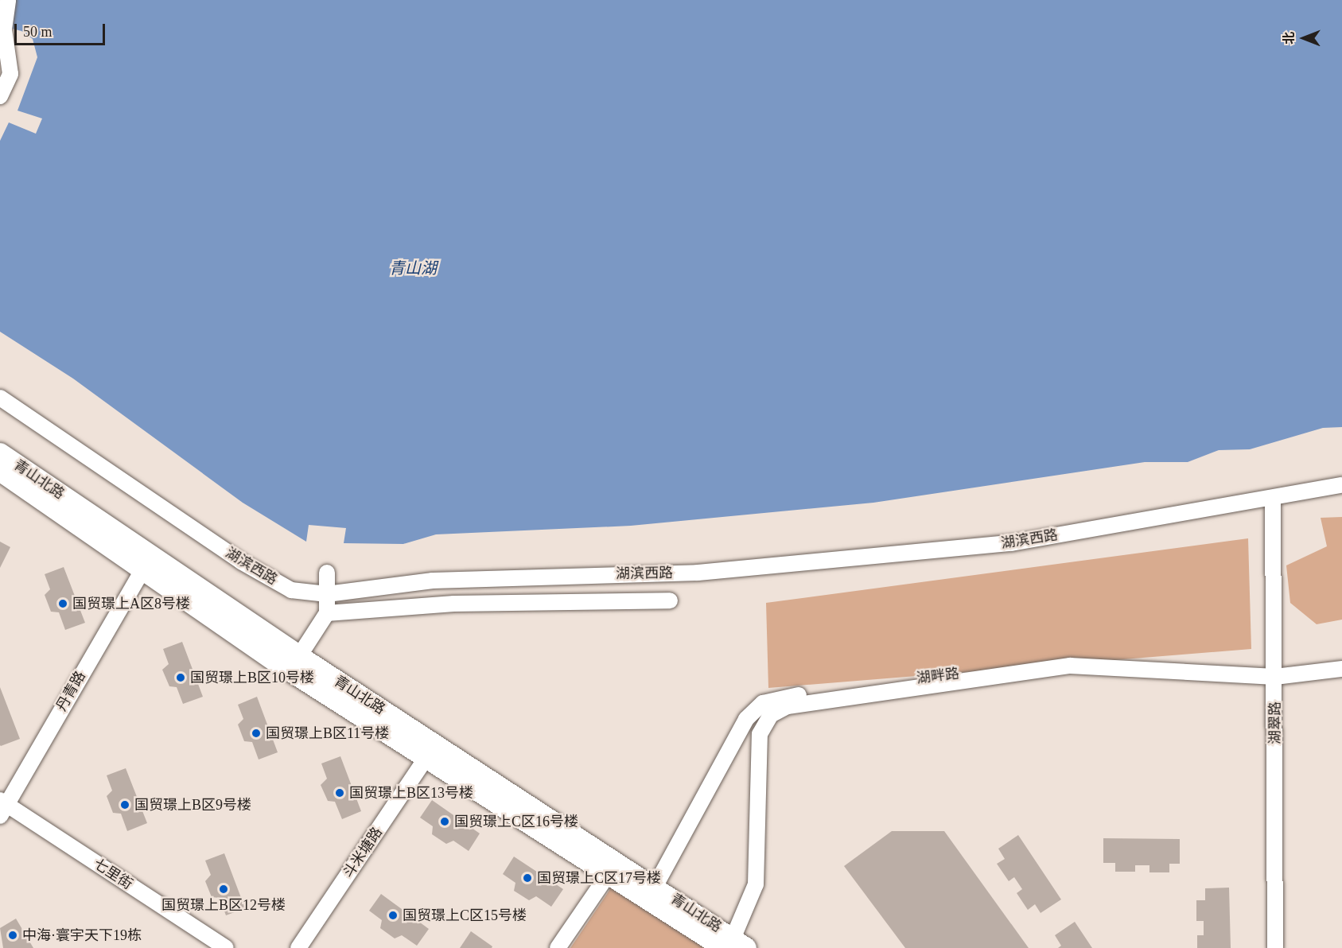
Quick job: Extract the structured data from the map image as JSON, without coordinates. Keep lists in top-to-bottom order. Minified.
{"streets":{"main road":["青山北路"],"street":["湖滨西路","湖畔路","丹青路","湖翠路","斗米塘路","七里街"]},"crossings":[["青山北路","湖畔路"],["青山北路","丹青路"],["青山北路","斗米塘路"],["湖滨西路","湖翠路"],["湖畔路","湖翠路"],["丹青路","七里街"]],"water":["青山湖"],"places":["国贸璟上A区8号楼","国贸璟上B区10号楼","国贸璟上B区11号楼","国贸璟上B区13号楼","国贸璟上B区9号楼","国贸璟上C区16号楼","国贸璟上C区17号楼","国贸璟上B区12号楼","国贸璟上C区15号楼","中海·寰宇天下19栋"],"scale_bar":"50 m","north":"left"}
